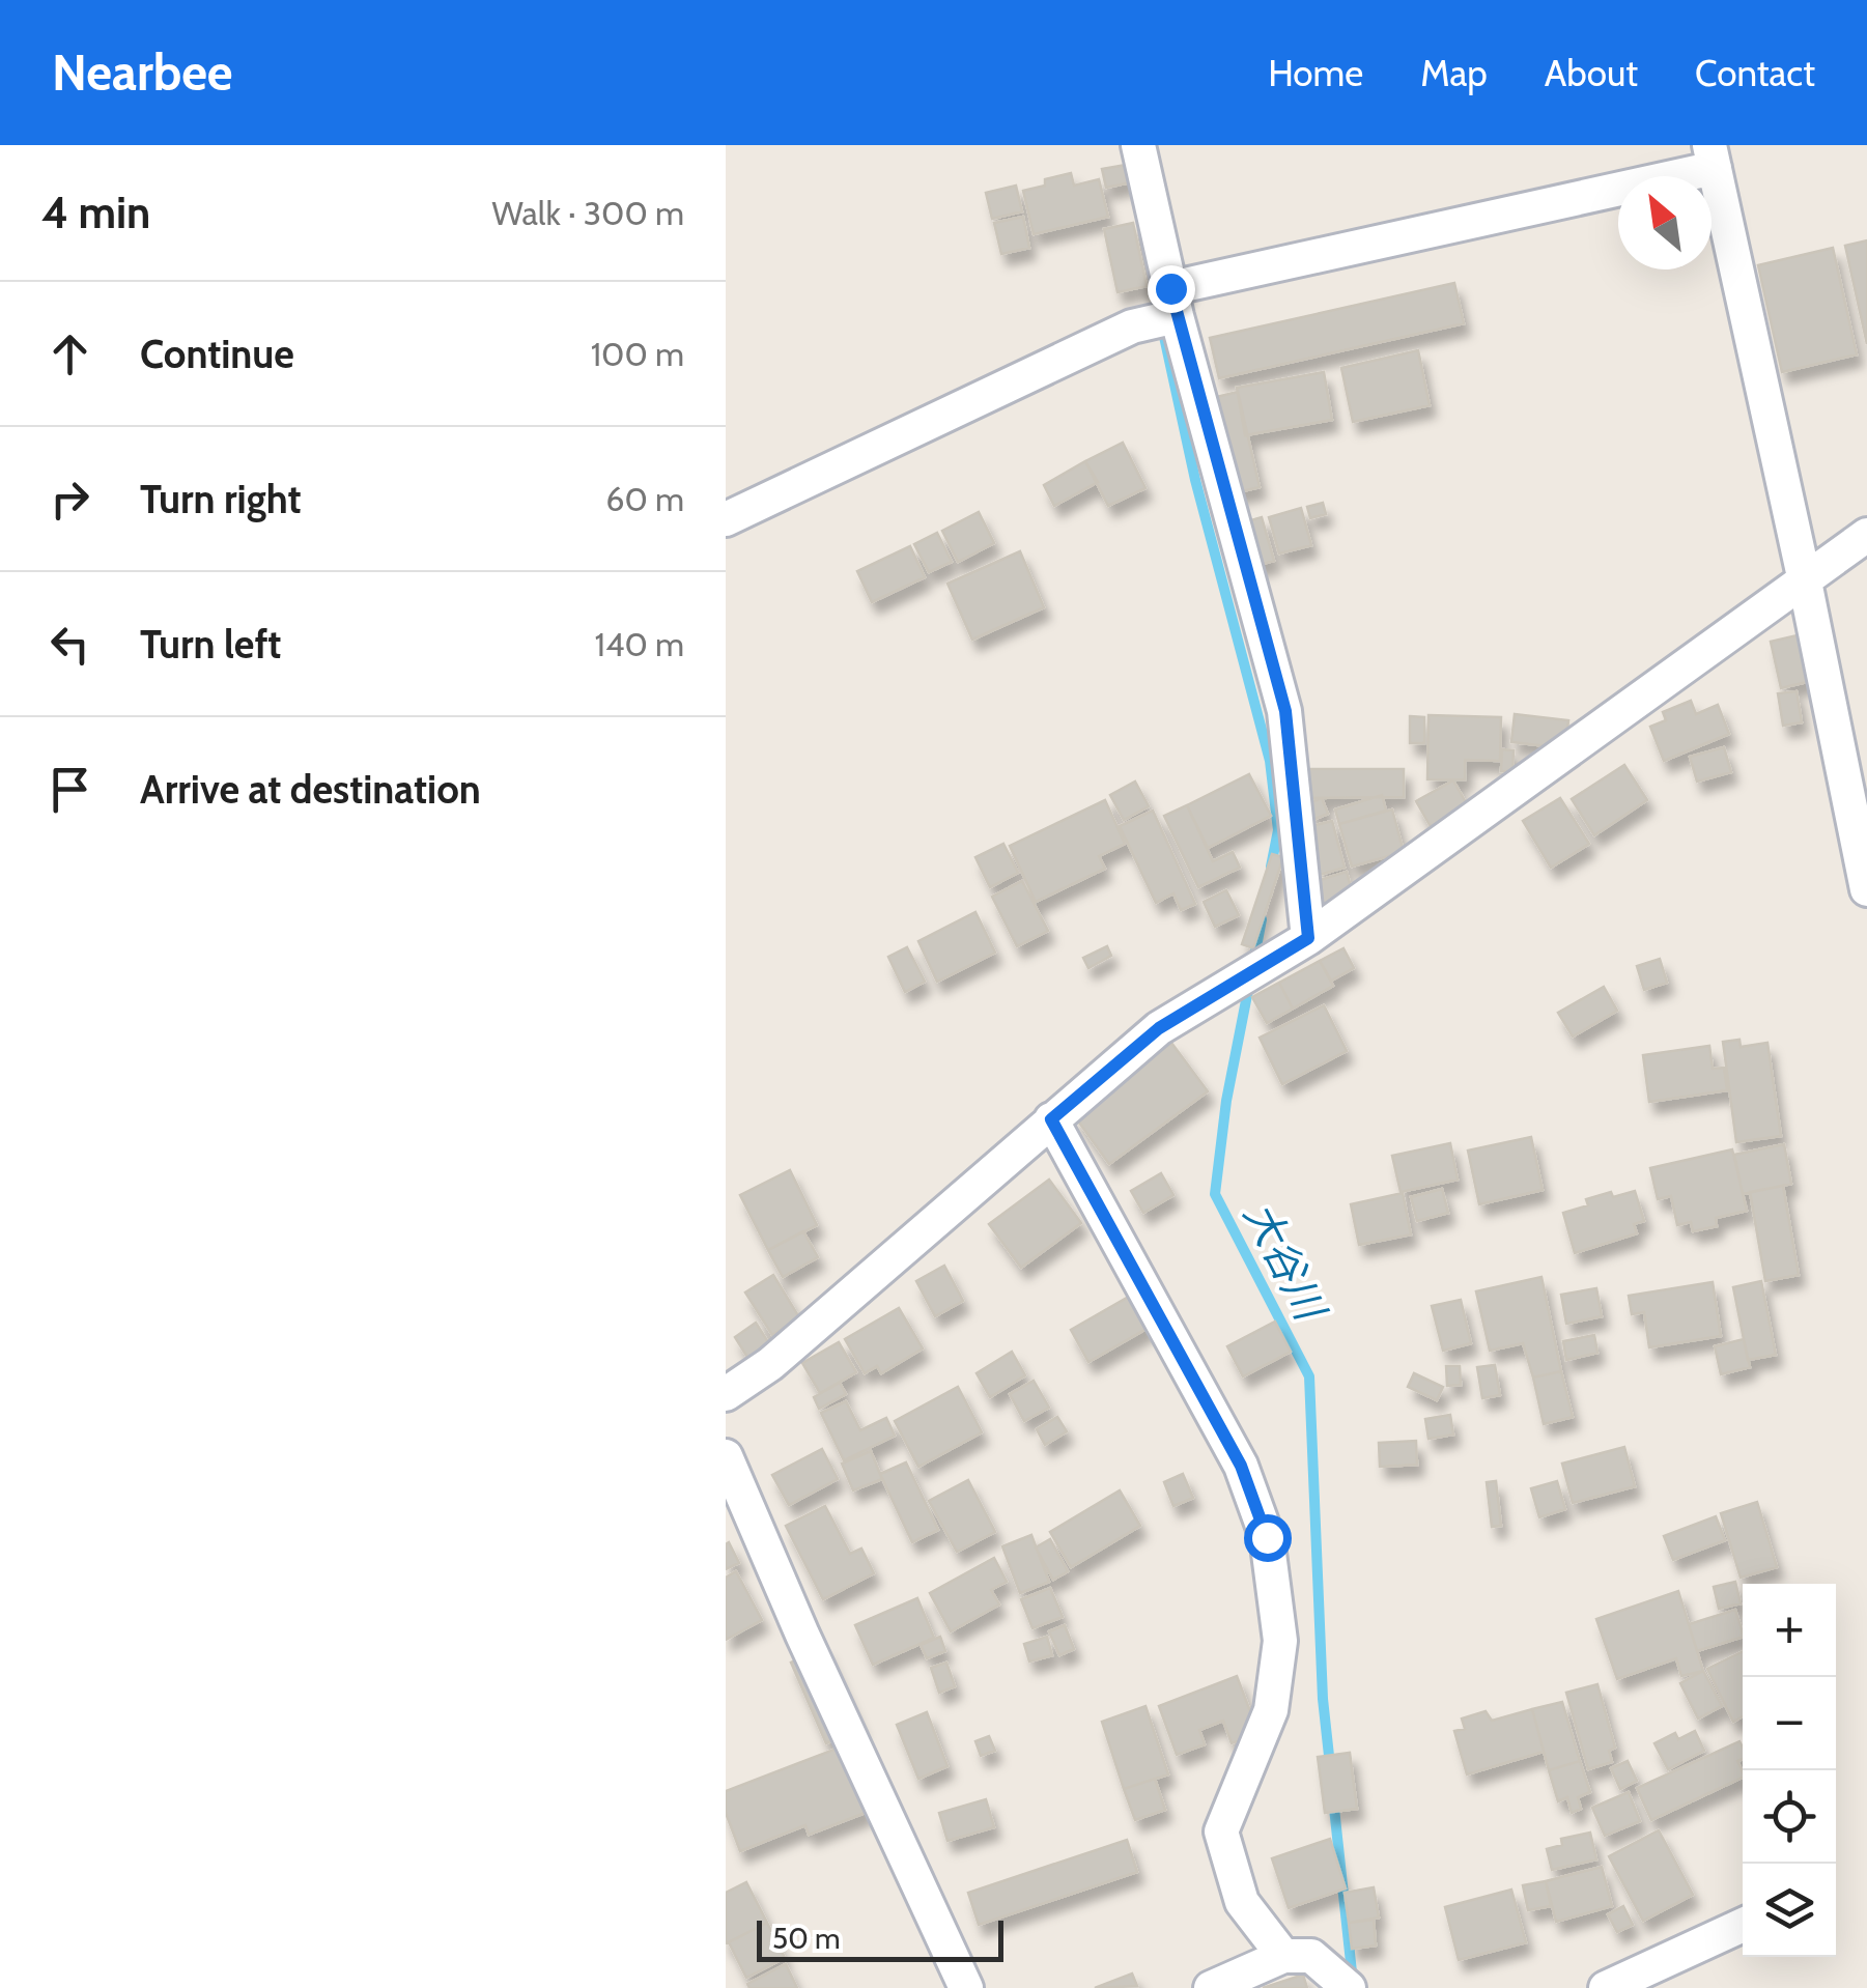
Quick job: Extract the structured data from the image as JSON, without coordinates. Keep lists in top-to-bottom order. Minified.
{"water":["大谷川"],"scale_bar":"50 m","north":"top left","page":{"header":"Nearbee","nav":["Home","Map","About","Contact"],"heading":["4 min","Walk · 300 m"],"list":[["Continue","100 m"],["Turn right","60 m"],["Turn left","140 m"],"Arrive at destination"],"map_buttons":["+","−"],"scale":"50 m"}}
